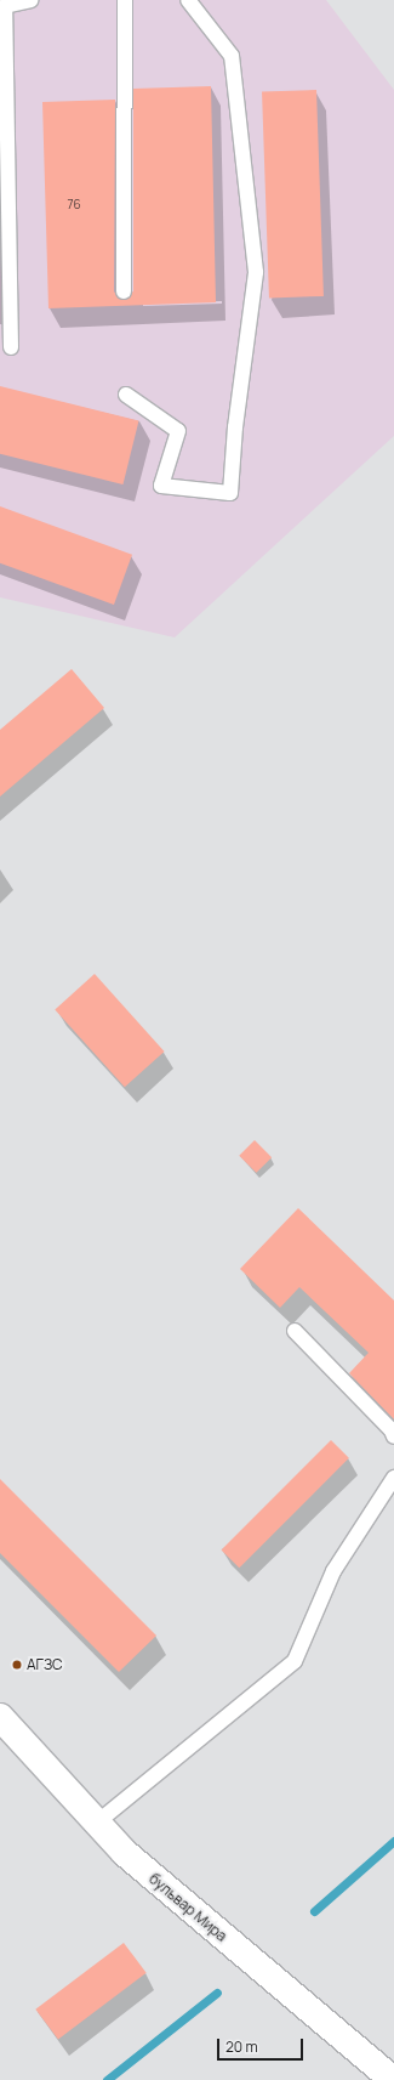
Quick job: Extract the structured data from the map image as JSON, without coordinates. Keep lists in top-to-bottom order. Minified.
{"streets":{"street":["бульвар Мира"]},"places":["АГЗС"],"house_numbers":["76"],"scale_bar":"20 m"}
